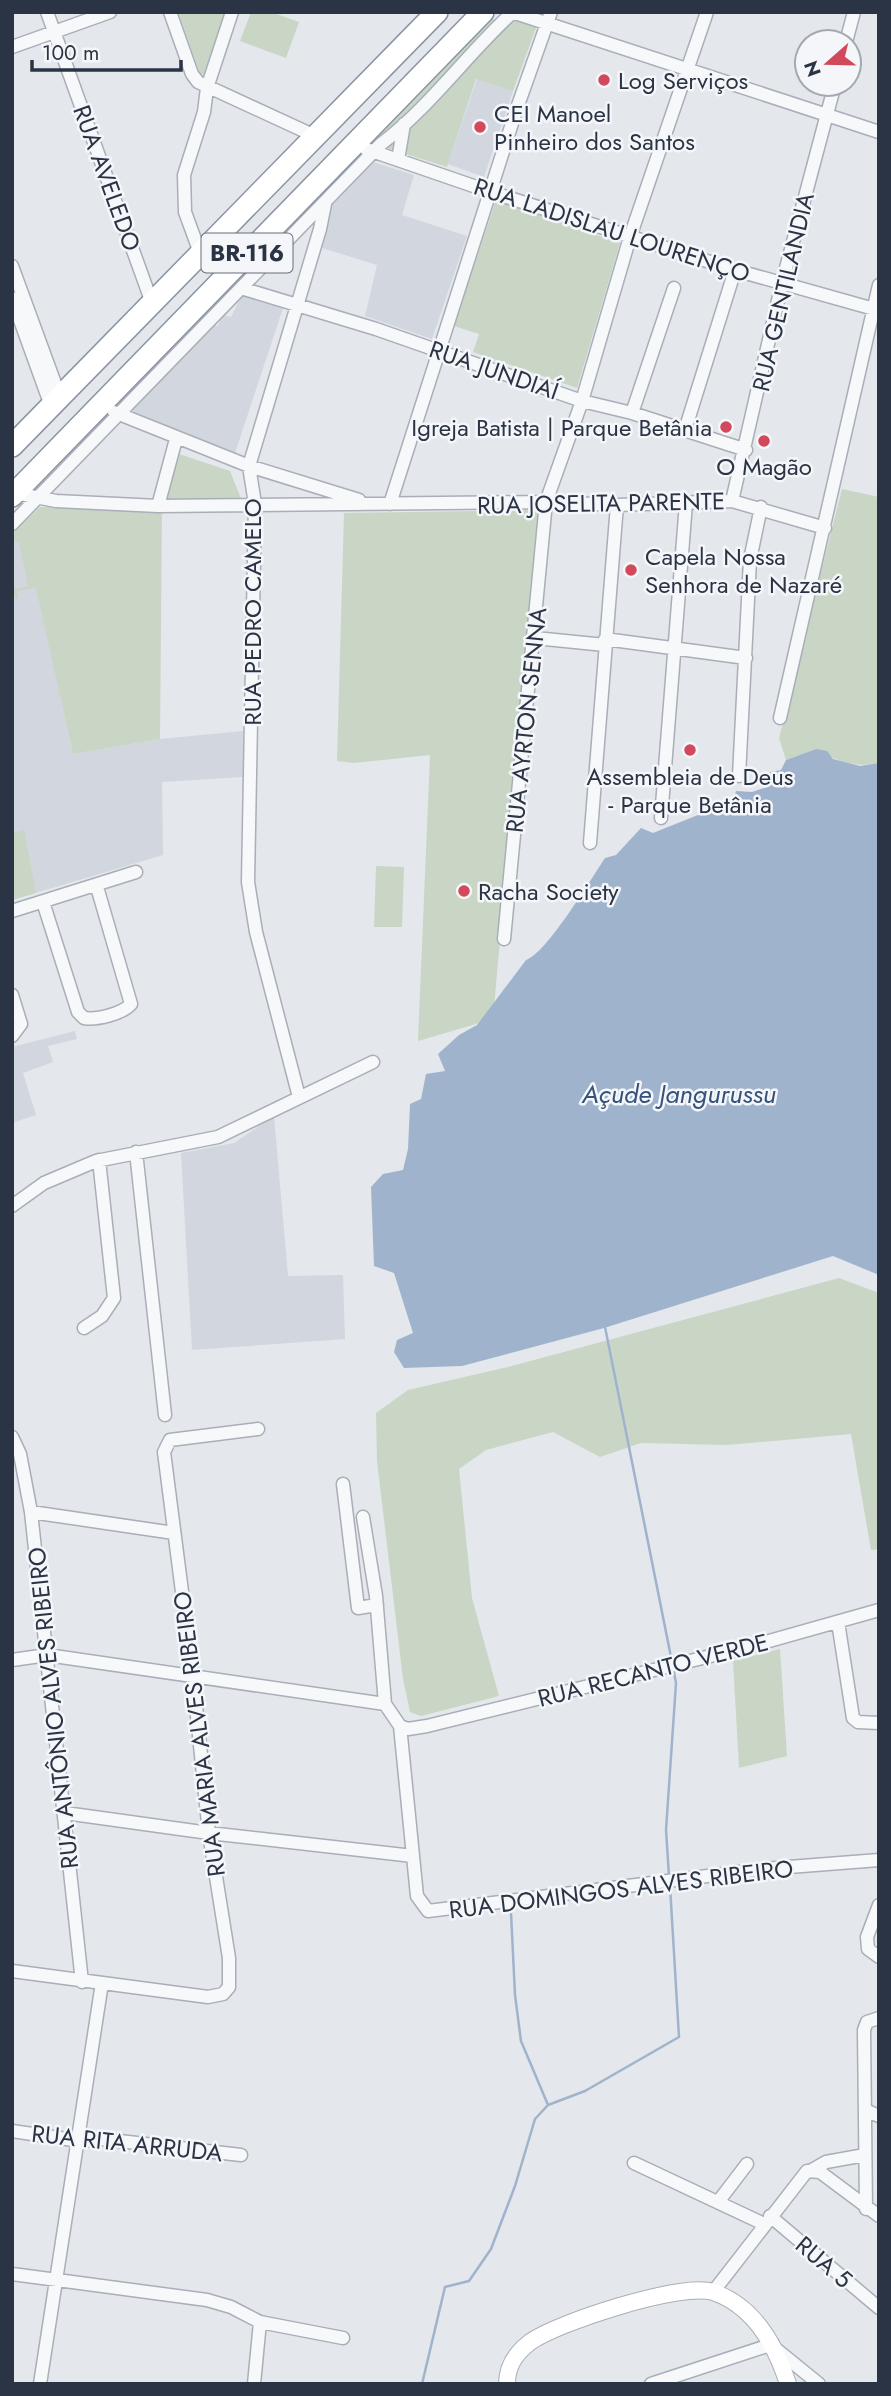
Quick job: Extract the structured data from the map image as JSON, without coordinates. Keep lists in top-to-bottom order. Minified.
{"streets":{"highway":["BR-116"],"street":["RUA AVELEDO","RUA LADISLAU LOURENÇO","RUA GENTILANDIA","RUA JUNDIAÍ","RUA JOSELITA PARENTE","RUA PEDRO CAMELO","RUA AYRTON SENNA","RUA RECANTO VERDE","RUA ANTÔNIO ALVES RIBEIRO","RUA MARIA ALVES RIBEIRO","RUA DOMINGOS ALVES RIBEIRO","RUA RITA ARRUDA","RUA 5"]},"crossings":[["RUA AVELEDO","BR-116"],["RUA LADISLAU LOURENÇO","BR-116"],["RUA LADISLAU LOURENÇO","RUA GENTILANDIA"],["RUA LADISLAU LOURENÇO","RUA PEDRO CAMELO"],["RUA LADISLAU LOURENÇO","RUA AYRTON SENNA"],["BR-116","RUA JOSELITA PARENTE"],["RUA GENTILANDIA","RUA JUNDIAÍ"],["RUA GENTILANDIA","RUA JOSELITA PARENTE"],["RUA JUNDIAÍ","RUA PEDRO CAMELO"],["RUA JUNDIAÍ","RUA AYRTON SENNA"],["RUA JOSELITA PARENTE","RUA PEDRO CAMELO"],["RUA JOSELITA PARENTE","RUA AYRTON SENNA"],["RUA RECANTO VERDE","RUA DOMINGOS ALVES RIBEIRO"]],"water":["Açude Jangurussu"],"places":["Log Serviços","CEI Manoel Pinheiro dos Santos","Igreja Batista | Parque Betânia","O Magão","Capela Nossa Senhora de Nazaré","Assembleia de Deus - Parque Betânia","Racha Society"],"scale_bar":"100 m","north":"left"}
